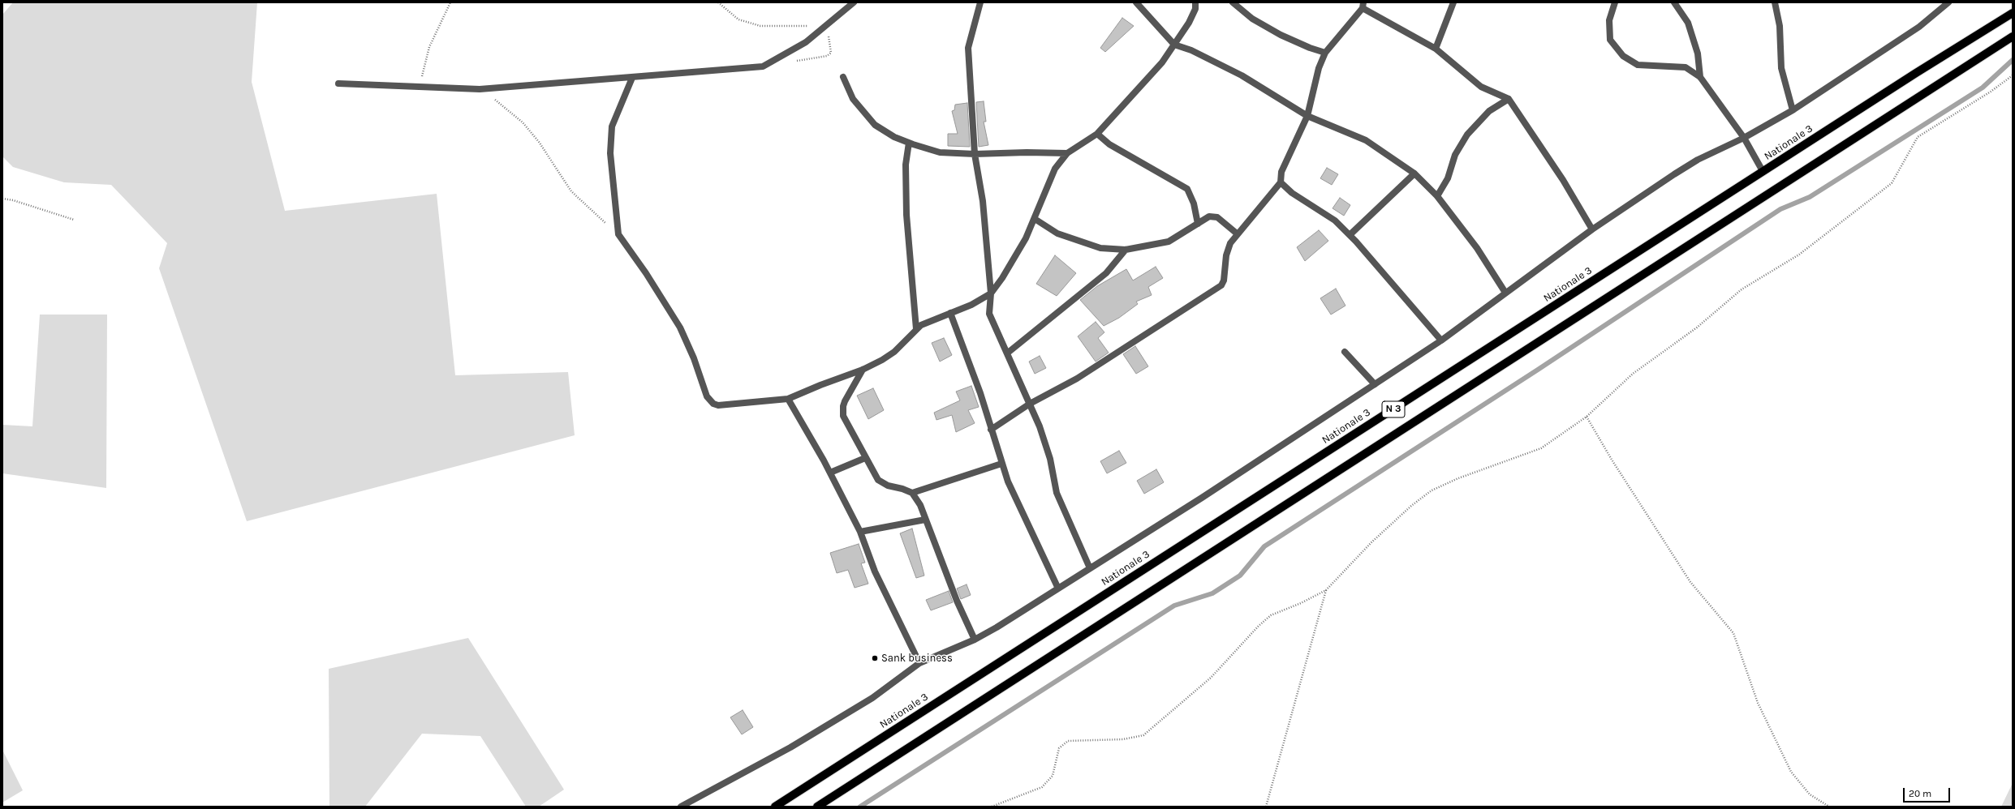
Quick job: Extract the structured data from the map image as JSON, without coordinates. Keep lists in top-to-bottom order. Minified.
{"streets":{"main road":["Nationale 3","N 3"]},"places":["Sank business"],"scale_bar":"20 m"}
